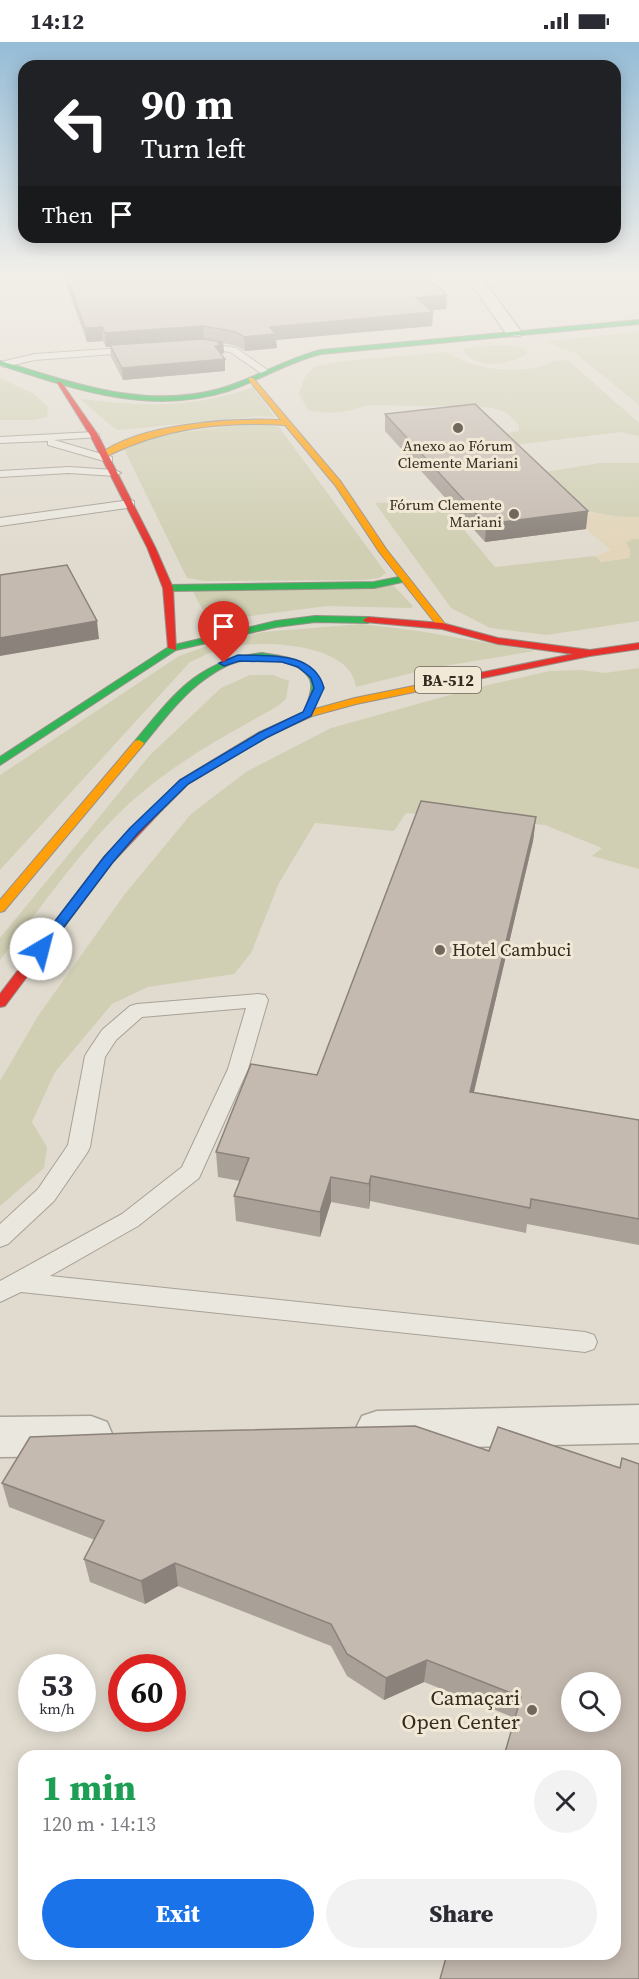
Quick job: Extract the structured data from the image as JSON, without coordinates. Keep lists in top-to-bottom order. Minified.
{"streets":{"street":["BA-512"]},"places":["Anexo ao Fórum Clemente Mariani","Fórum Clemente Mariani","Hotel Cambuci","Camaçari Open Center"],"page":{"status":"14:12","turn":["90 m","Turn left"],"then":"Then","speed":"53 km/h","limit":"60","heading":["1 min","120 m · 14:13"],"buttons":["Exit","Share"]}}
